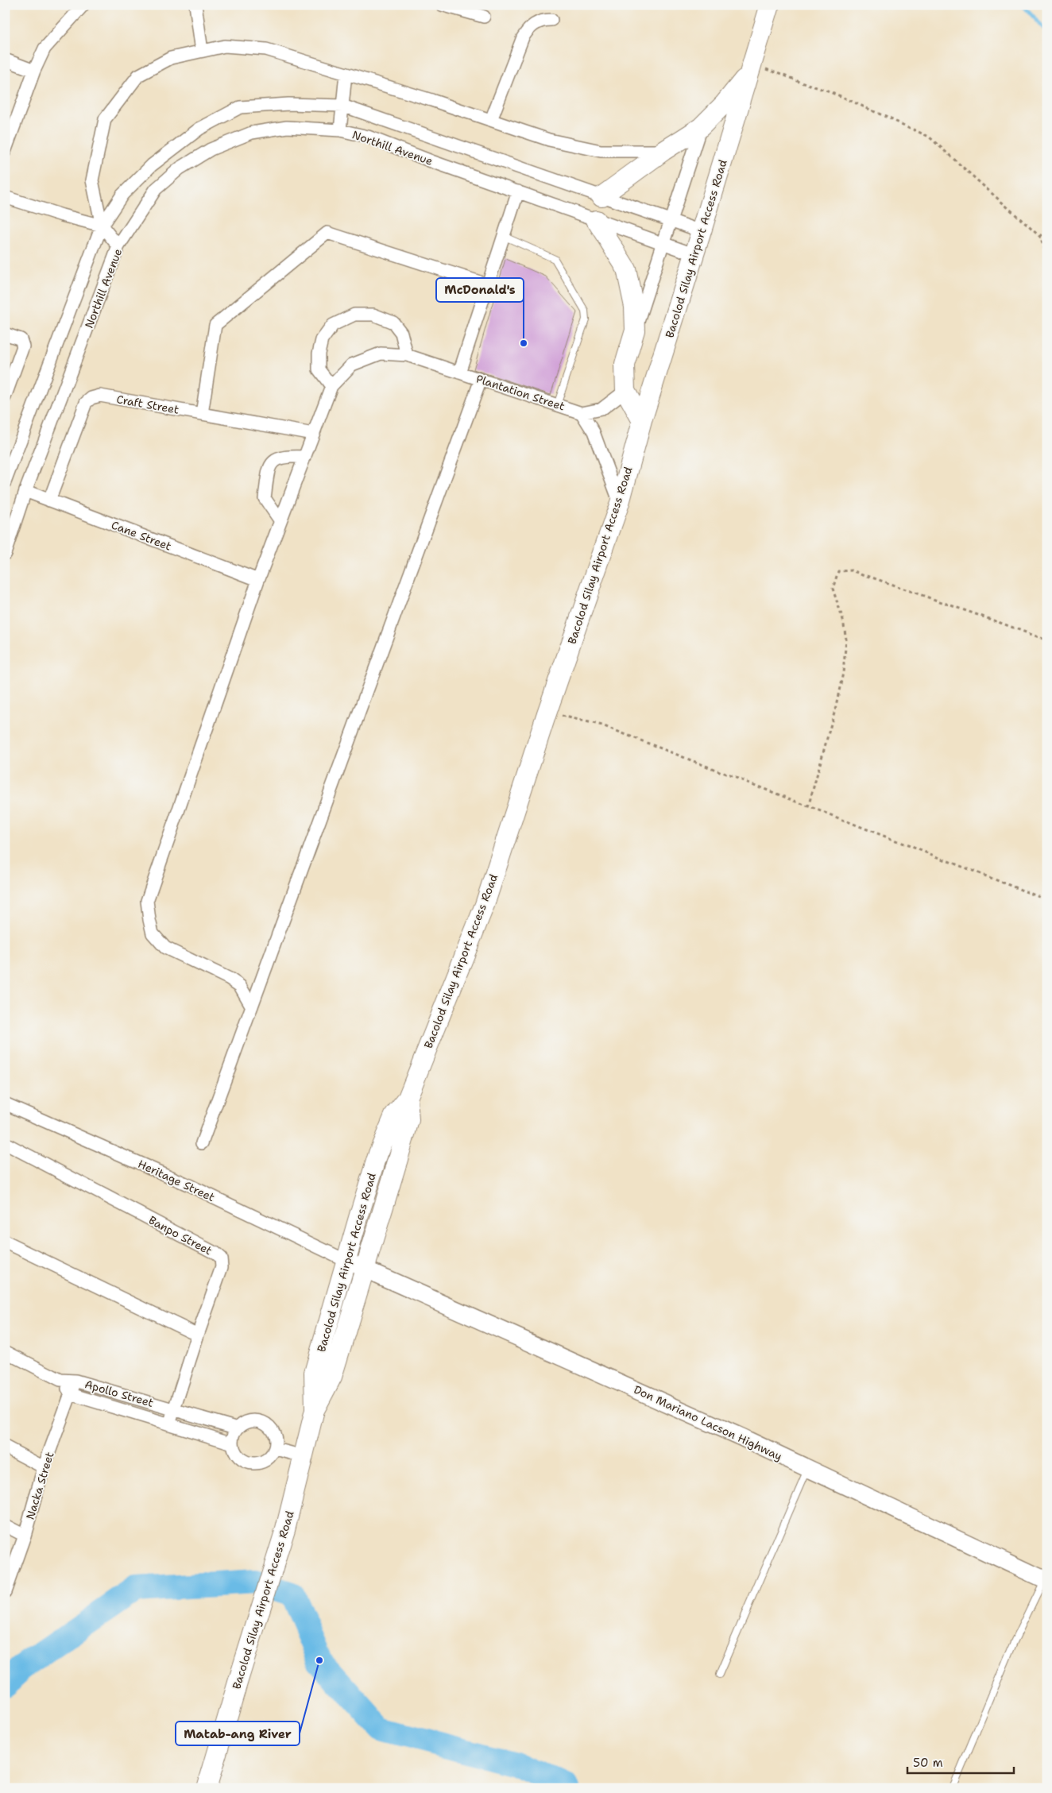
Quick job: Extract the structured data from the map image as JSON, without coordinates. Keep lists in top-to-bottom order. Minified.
{"streets":{"main road":["Bacolod Silay Airport Access Road"],"street":["Northill Avenue","Plantation Street","Craft Street","Cane Street","Heritage Street","Banpo Street","Apollo Street","Don Mariano Lacson Highway","Nacka Street"]},"crossings":[["Northill Avenue","Bacolod Silay Airport Access Road"],["Northill Avenue","Cane Street"],["Bacolod Silay Airport Access Road","Heritage Street"],["Bacolod Silay Airport Access Road","Don Mariano Lacson Highway"],["Craft Street","Cane Street"],["Heritage Street","Don Mariano Lacson Highway"],["Banpo Street","Apollo Street"],["Apollo Street","Nacka Street"]],"places":["McDonald's","Matab-ang River"],"scale_bar":"50 m"}
